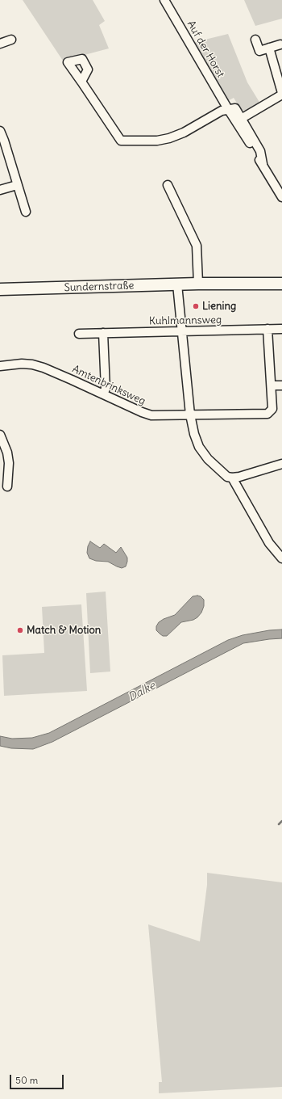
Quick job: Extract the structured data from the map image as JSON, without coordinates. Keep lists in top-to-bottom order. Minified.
{"streets":{"street":["Auf der Horst","Sundernstraße","Kuhlmannsweg","Amtenbrinksweg"]},"water":["Dalke"],"places":["Liening","Match & Motion"],"scale_bar":"50 m"}
